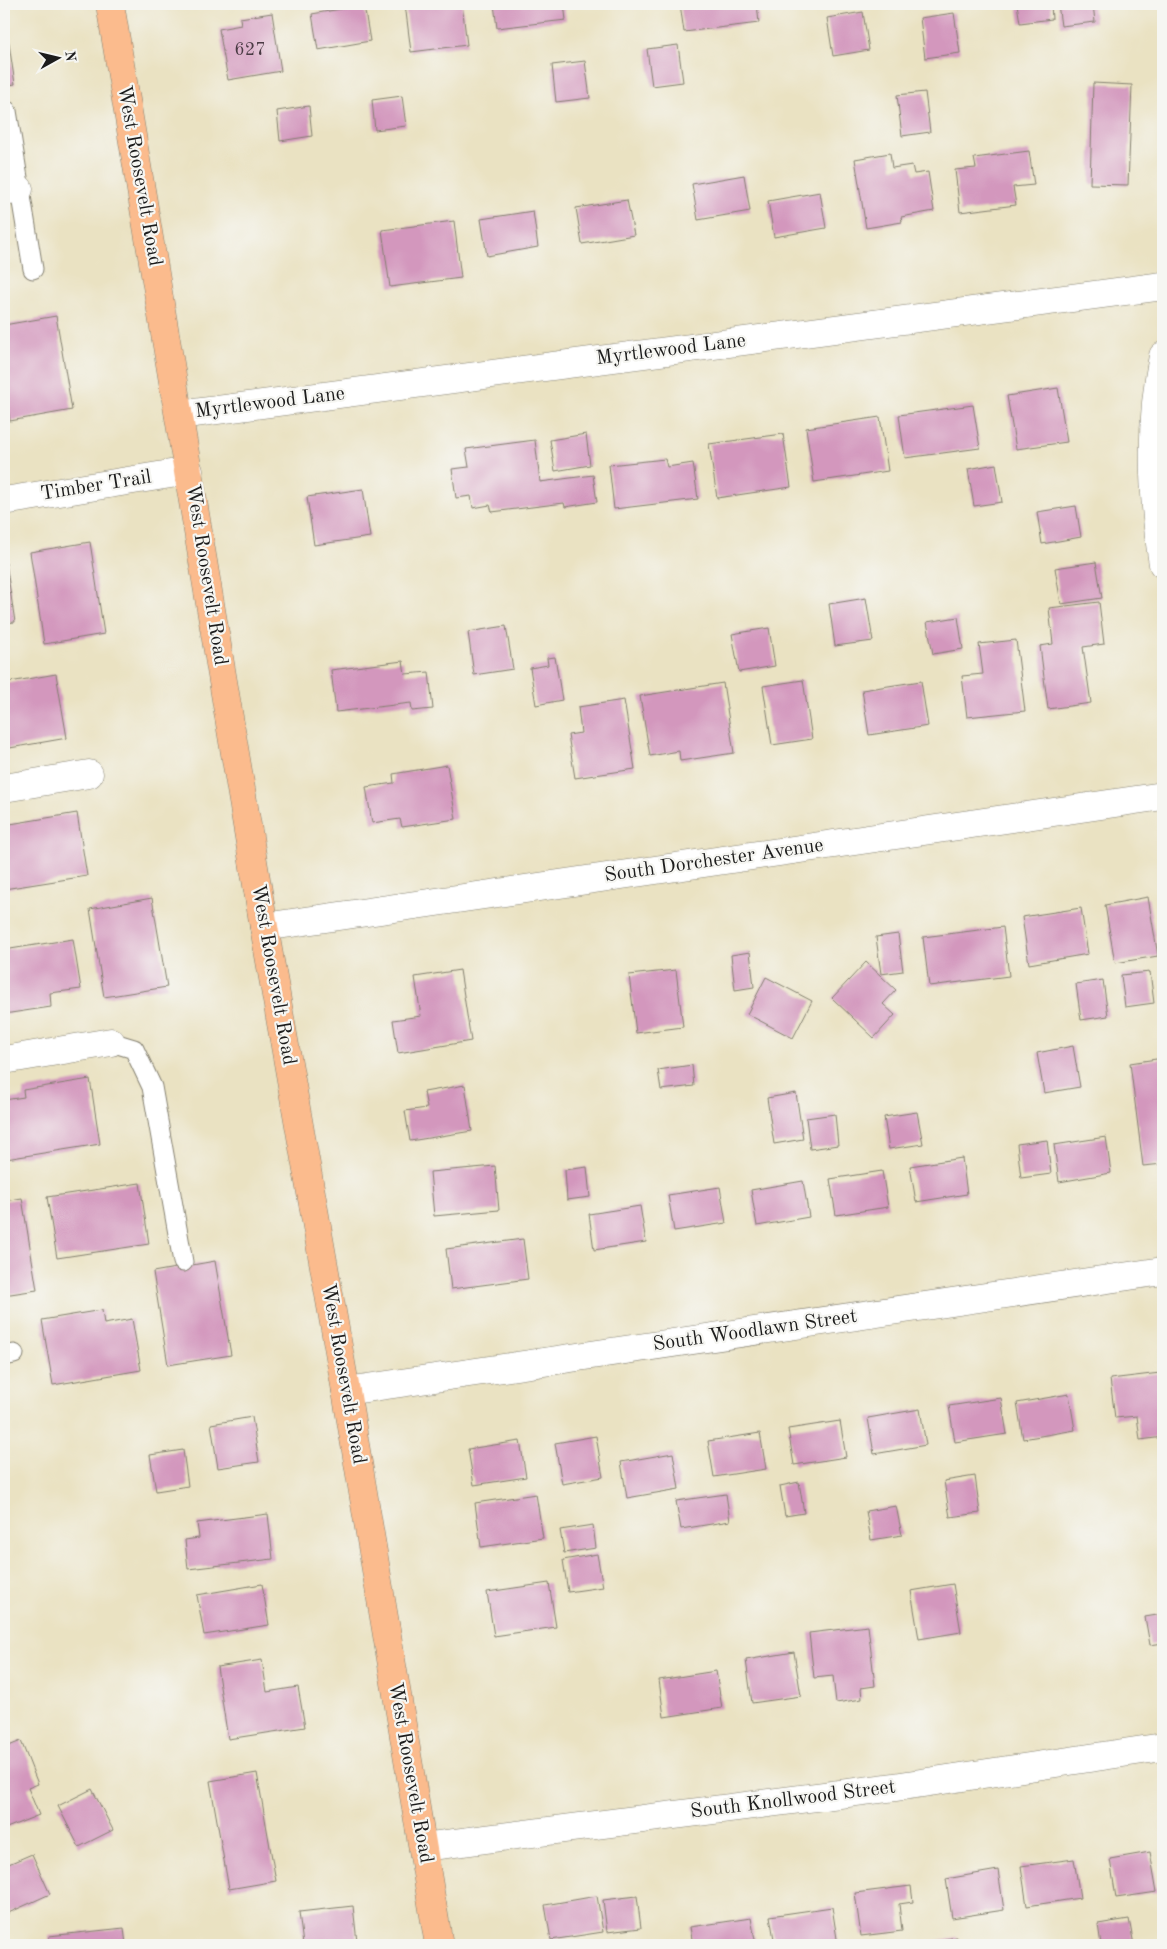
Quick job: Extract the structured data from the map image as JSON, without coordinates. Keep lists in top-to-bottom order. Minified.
{"streets":{"main road":["West Roosevelt Road"],"street":["Myrtlewood Lane","Timber Trail","South Dorchester Avenue","South Woodlawn Street","South Knollwood Street"]},"crossings":[["West Roosevelt Road","Myrtlewood Lane"],["West Roosevelt Road","Timber Trail"],["West Roosevelt Road","South Dorchester Avenue"],["West Roosevelt Road","South Woodlawn Street"],["West Roosevelt Road","South Knollwood Street"]],"house_numbers":["627"],"north":"right"}
